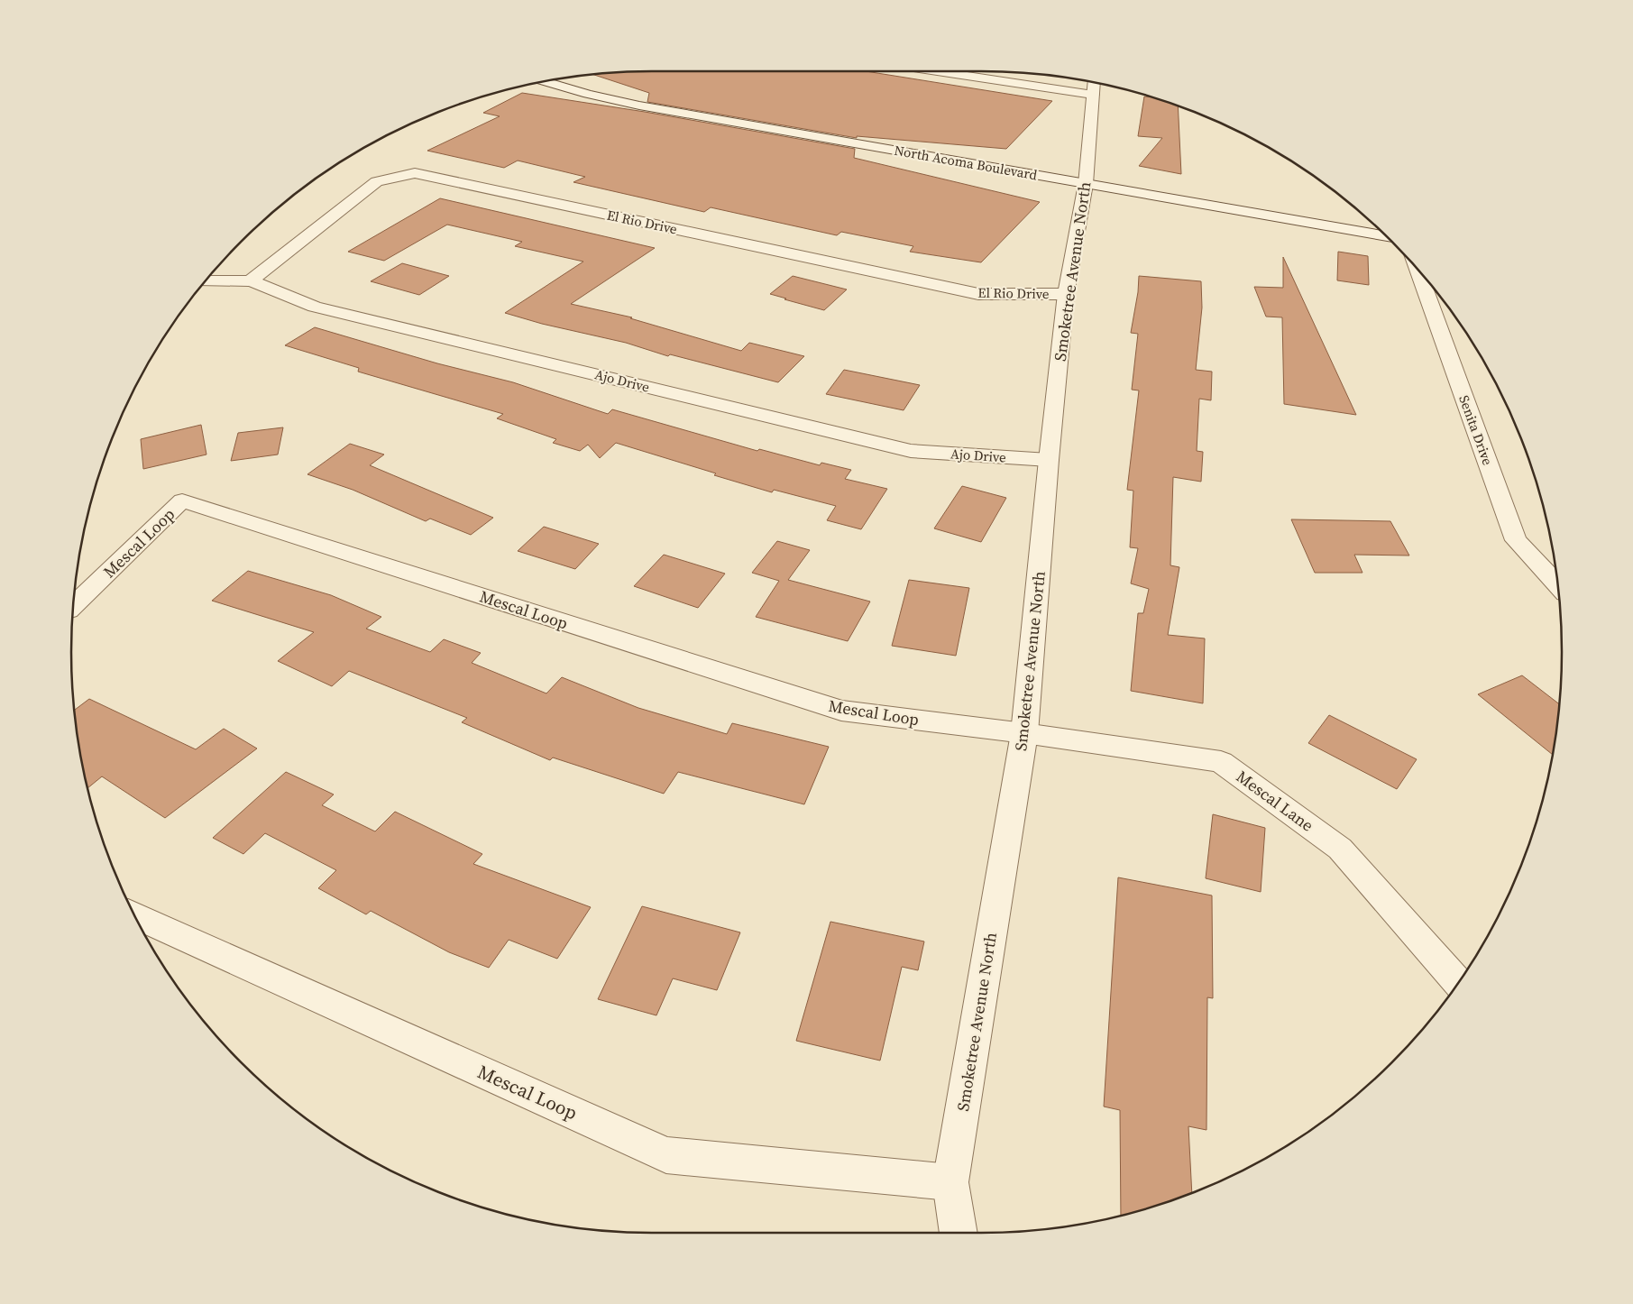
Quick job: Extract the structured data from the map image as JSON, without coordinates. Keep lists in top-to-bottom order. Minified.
{"streets":{"street":["North Acoma Boulevard","El Rio Drive","Smoketree Avenue North","Ajo Drive","Senita Drive","Mescal Loop","Mescal Lane"]},"crossings":[["North Acoma Boulevard","Smoketree Avenue North"],["El Rio Drive","Smoketree Avenue North"],["El Rio Drive","Ajo Drive"],["Smoketree Avenue North","Ajo Drive"],["Smoketree Avenue North","Mescal Loop"],["Smoketree Avenue North","Mescal Lane"],["Mescal Loop","Mescal Lane"]]}
